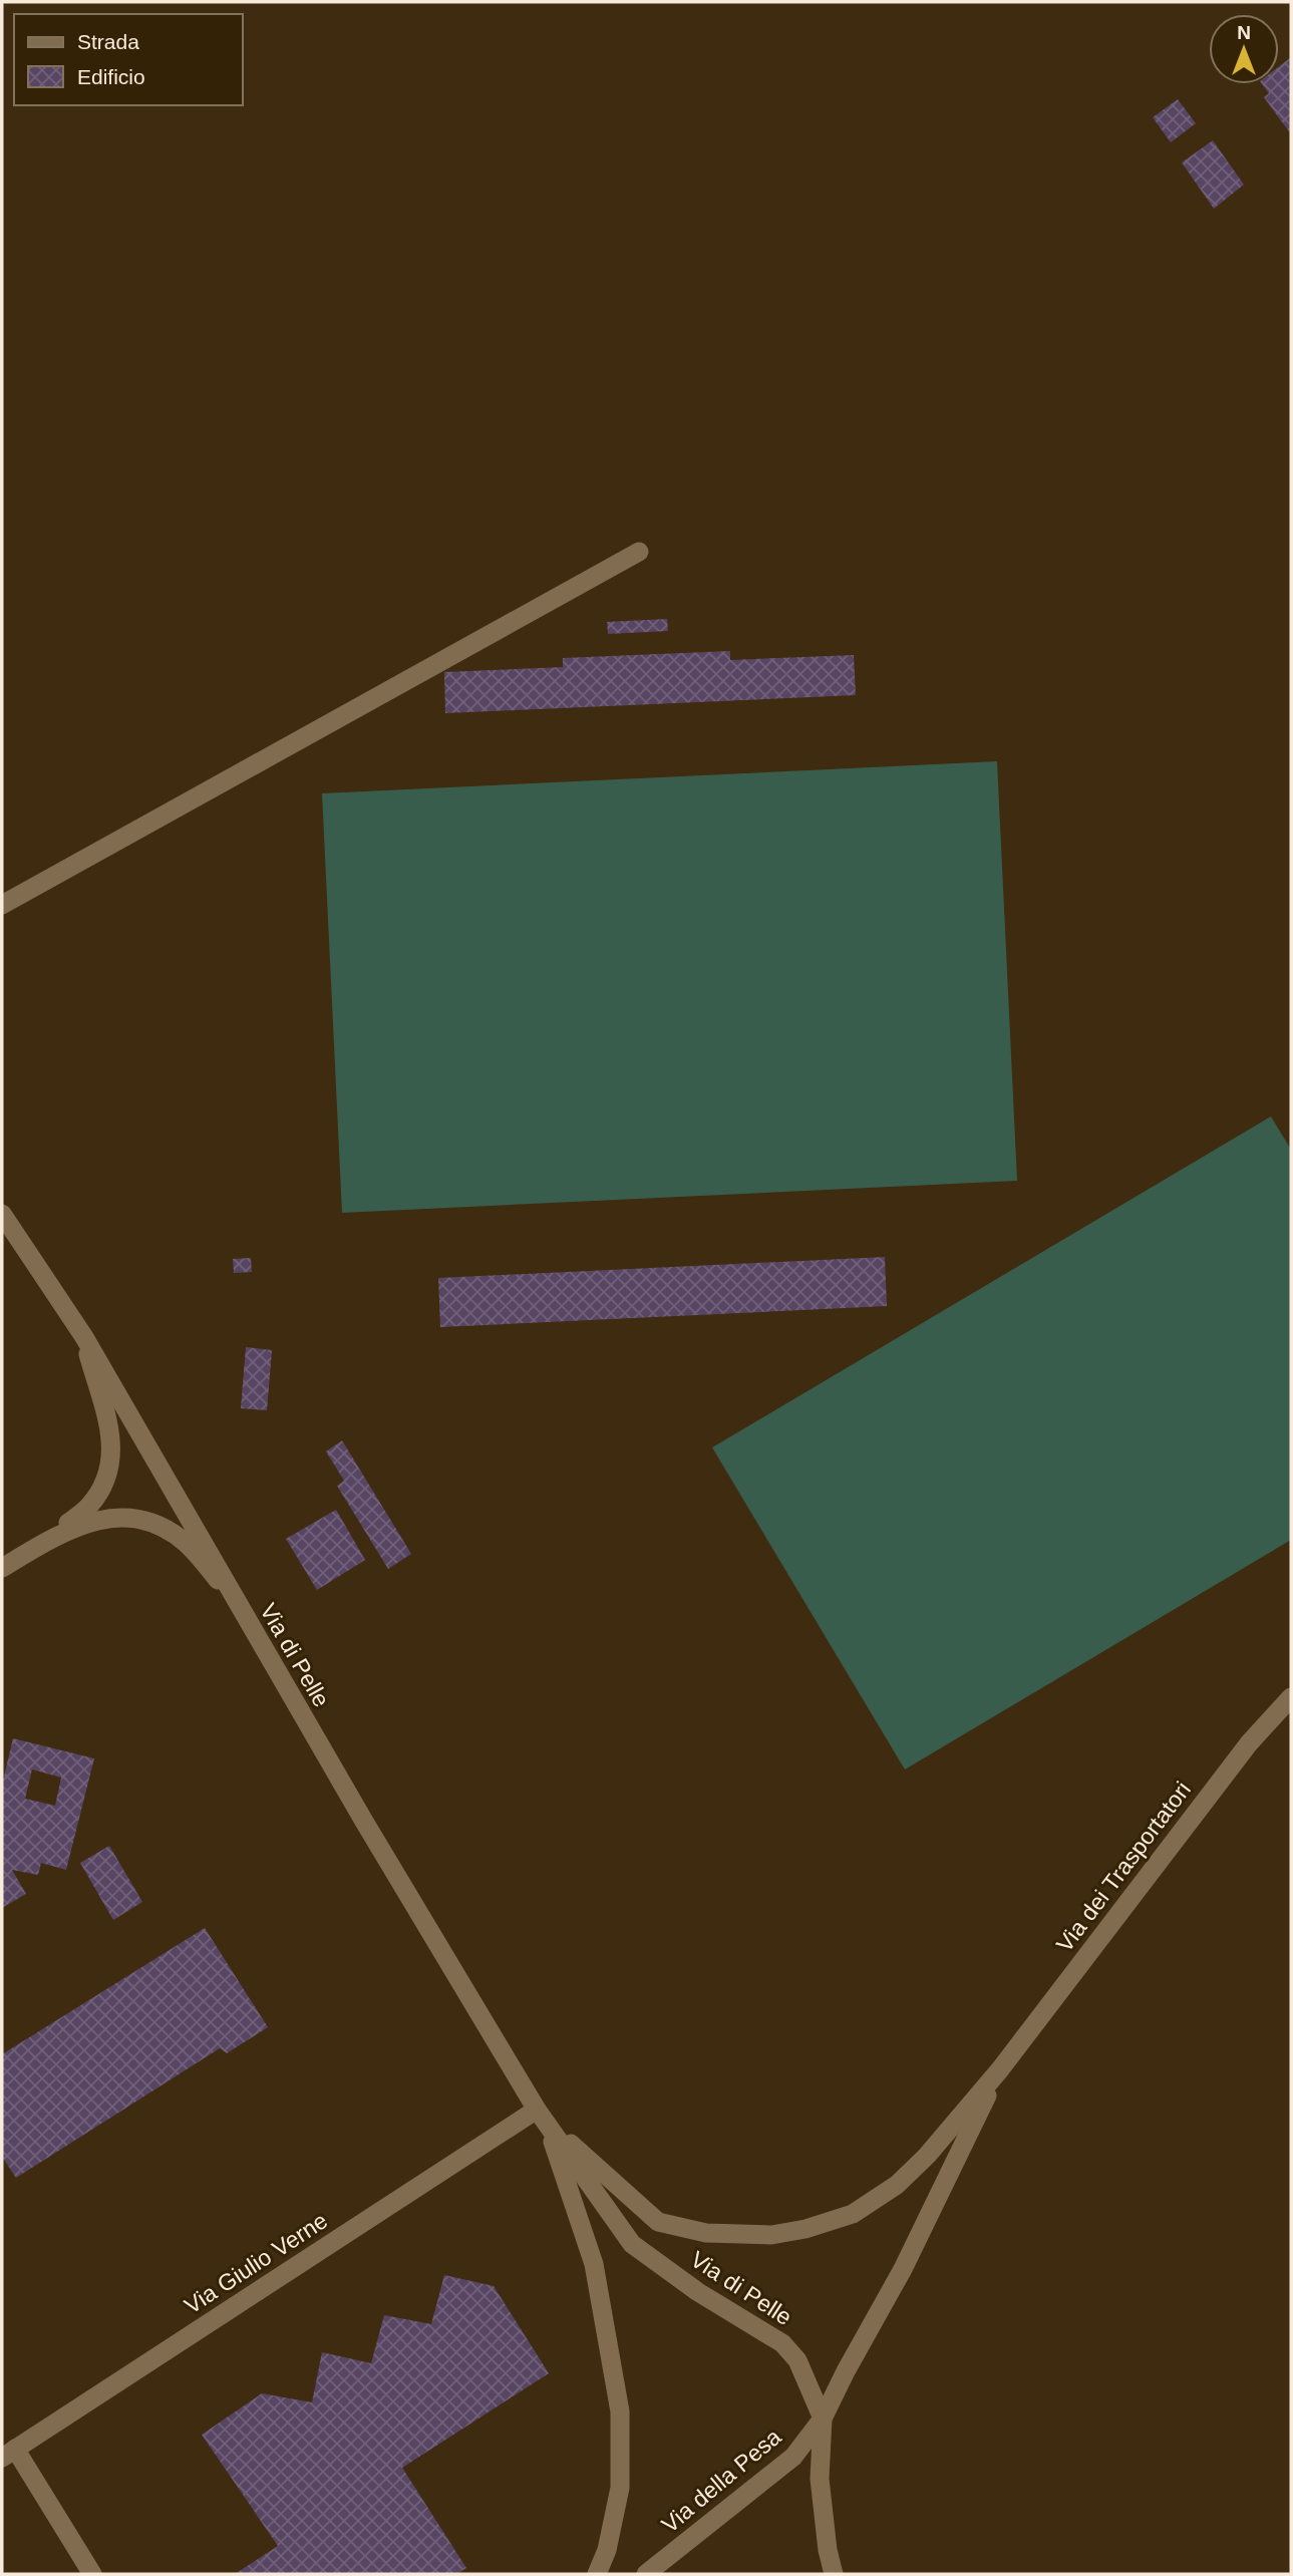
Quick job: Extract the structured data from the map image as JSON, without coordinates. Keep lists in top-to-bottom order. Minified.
{"streets":{"street":["Via di Pelle","Via dei Trasportatori","Via Giulio Verne","Via della Pesa"]},"crossings":[["Via di Pelle","Via dei Trasportatori"],["Via di Pelle","Via Giulio Verne"],["Via di Pelle","Via della Pesa"],["Via dei Trasportatori","Via Giulio Verne"],["Via dei Trasportatori","Via della Pesa"]],"legend":["Strada","Edificio"],"north":"top"}
